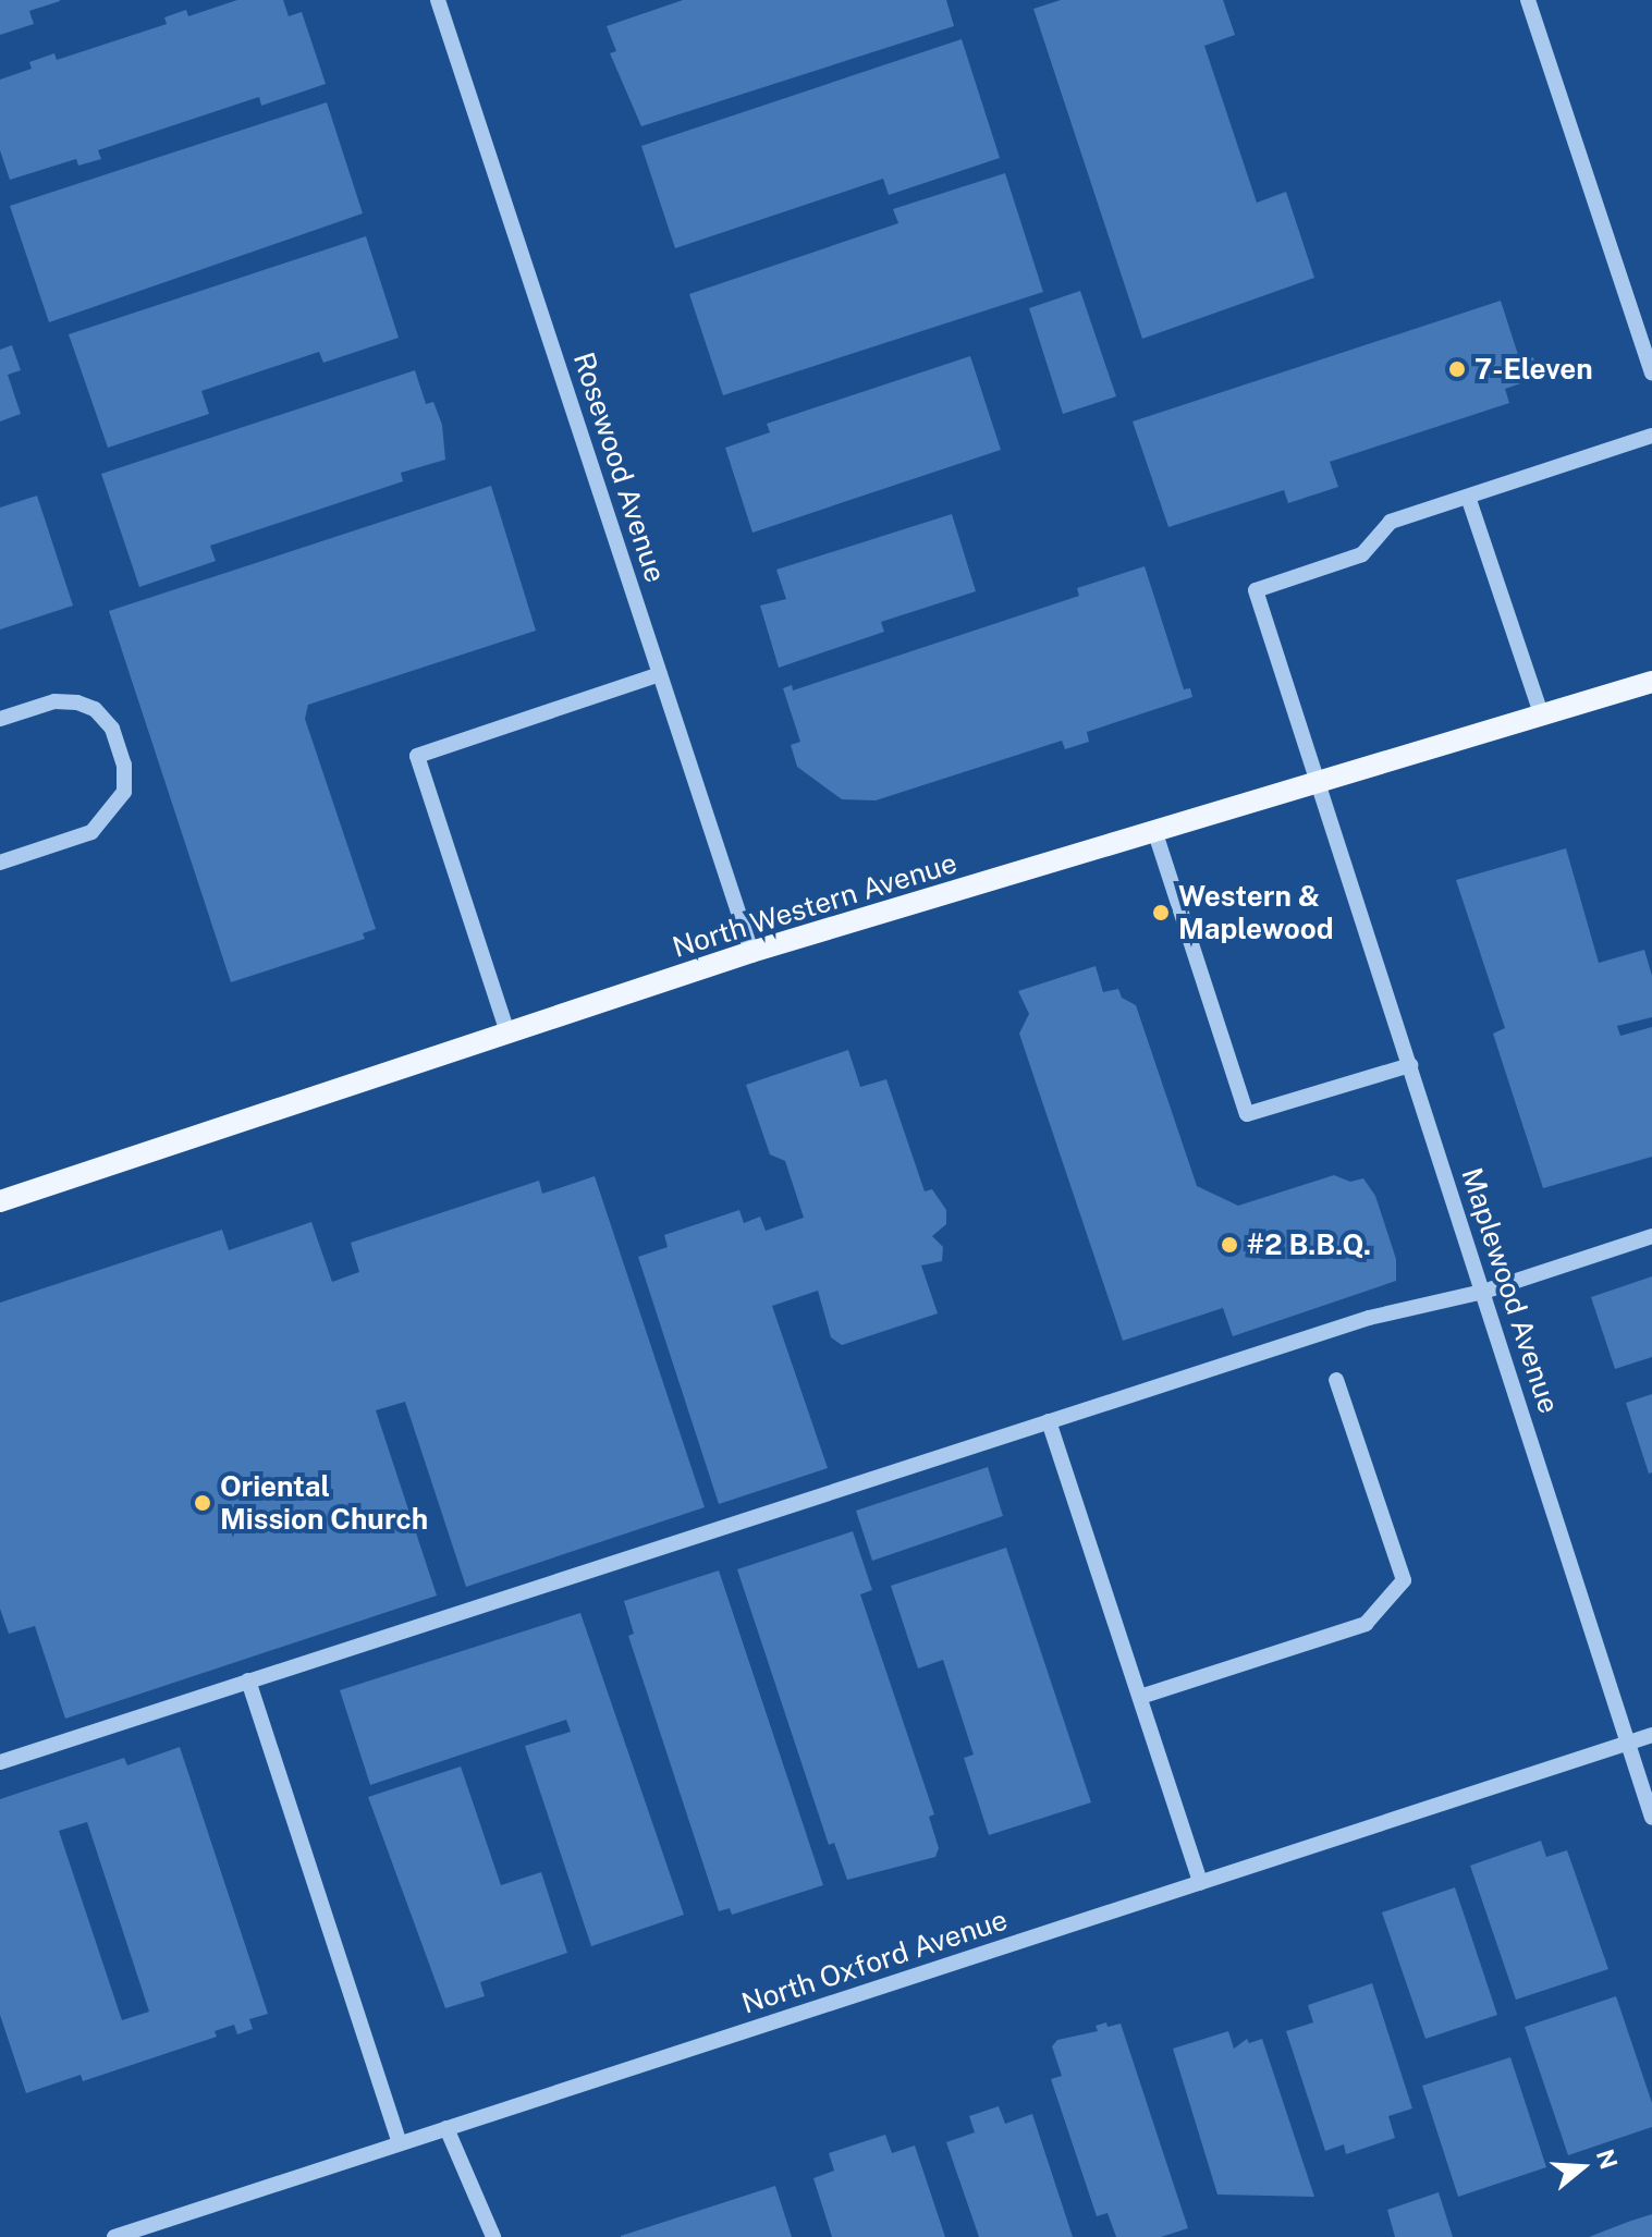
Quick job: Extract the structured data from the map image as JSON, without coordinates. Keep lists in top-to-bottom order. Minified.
{"streets":{"main road":["North Western Avenue"],"street":["Rosewood Avenue","Maplewood Avenue","North Oxford Avenue"]},"crossings":[["Rosewood Avenue","North Western Avenue"],["North Western Avenue","Maplewood Avenue"],["Maplewood Avenue","North Oxford Avenue"]],"places":["7-Eleven","Western & Maplewood","#2 B.B.Q.","Oriental Mission Church"],"north":"right"}
